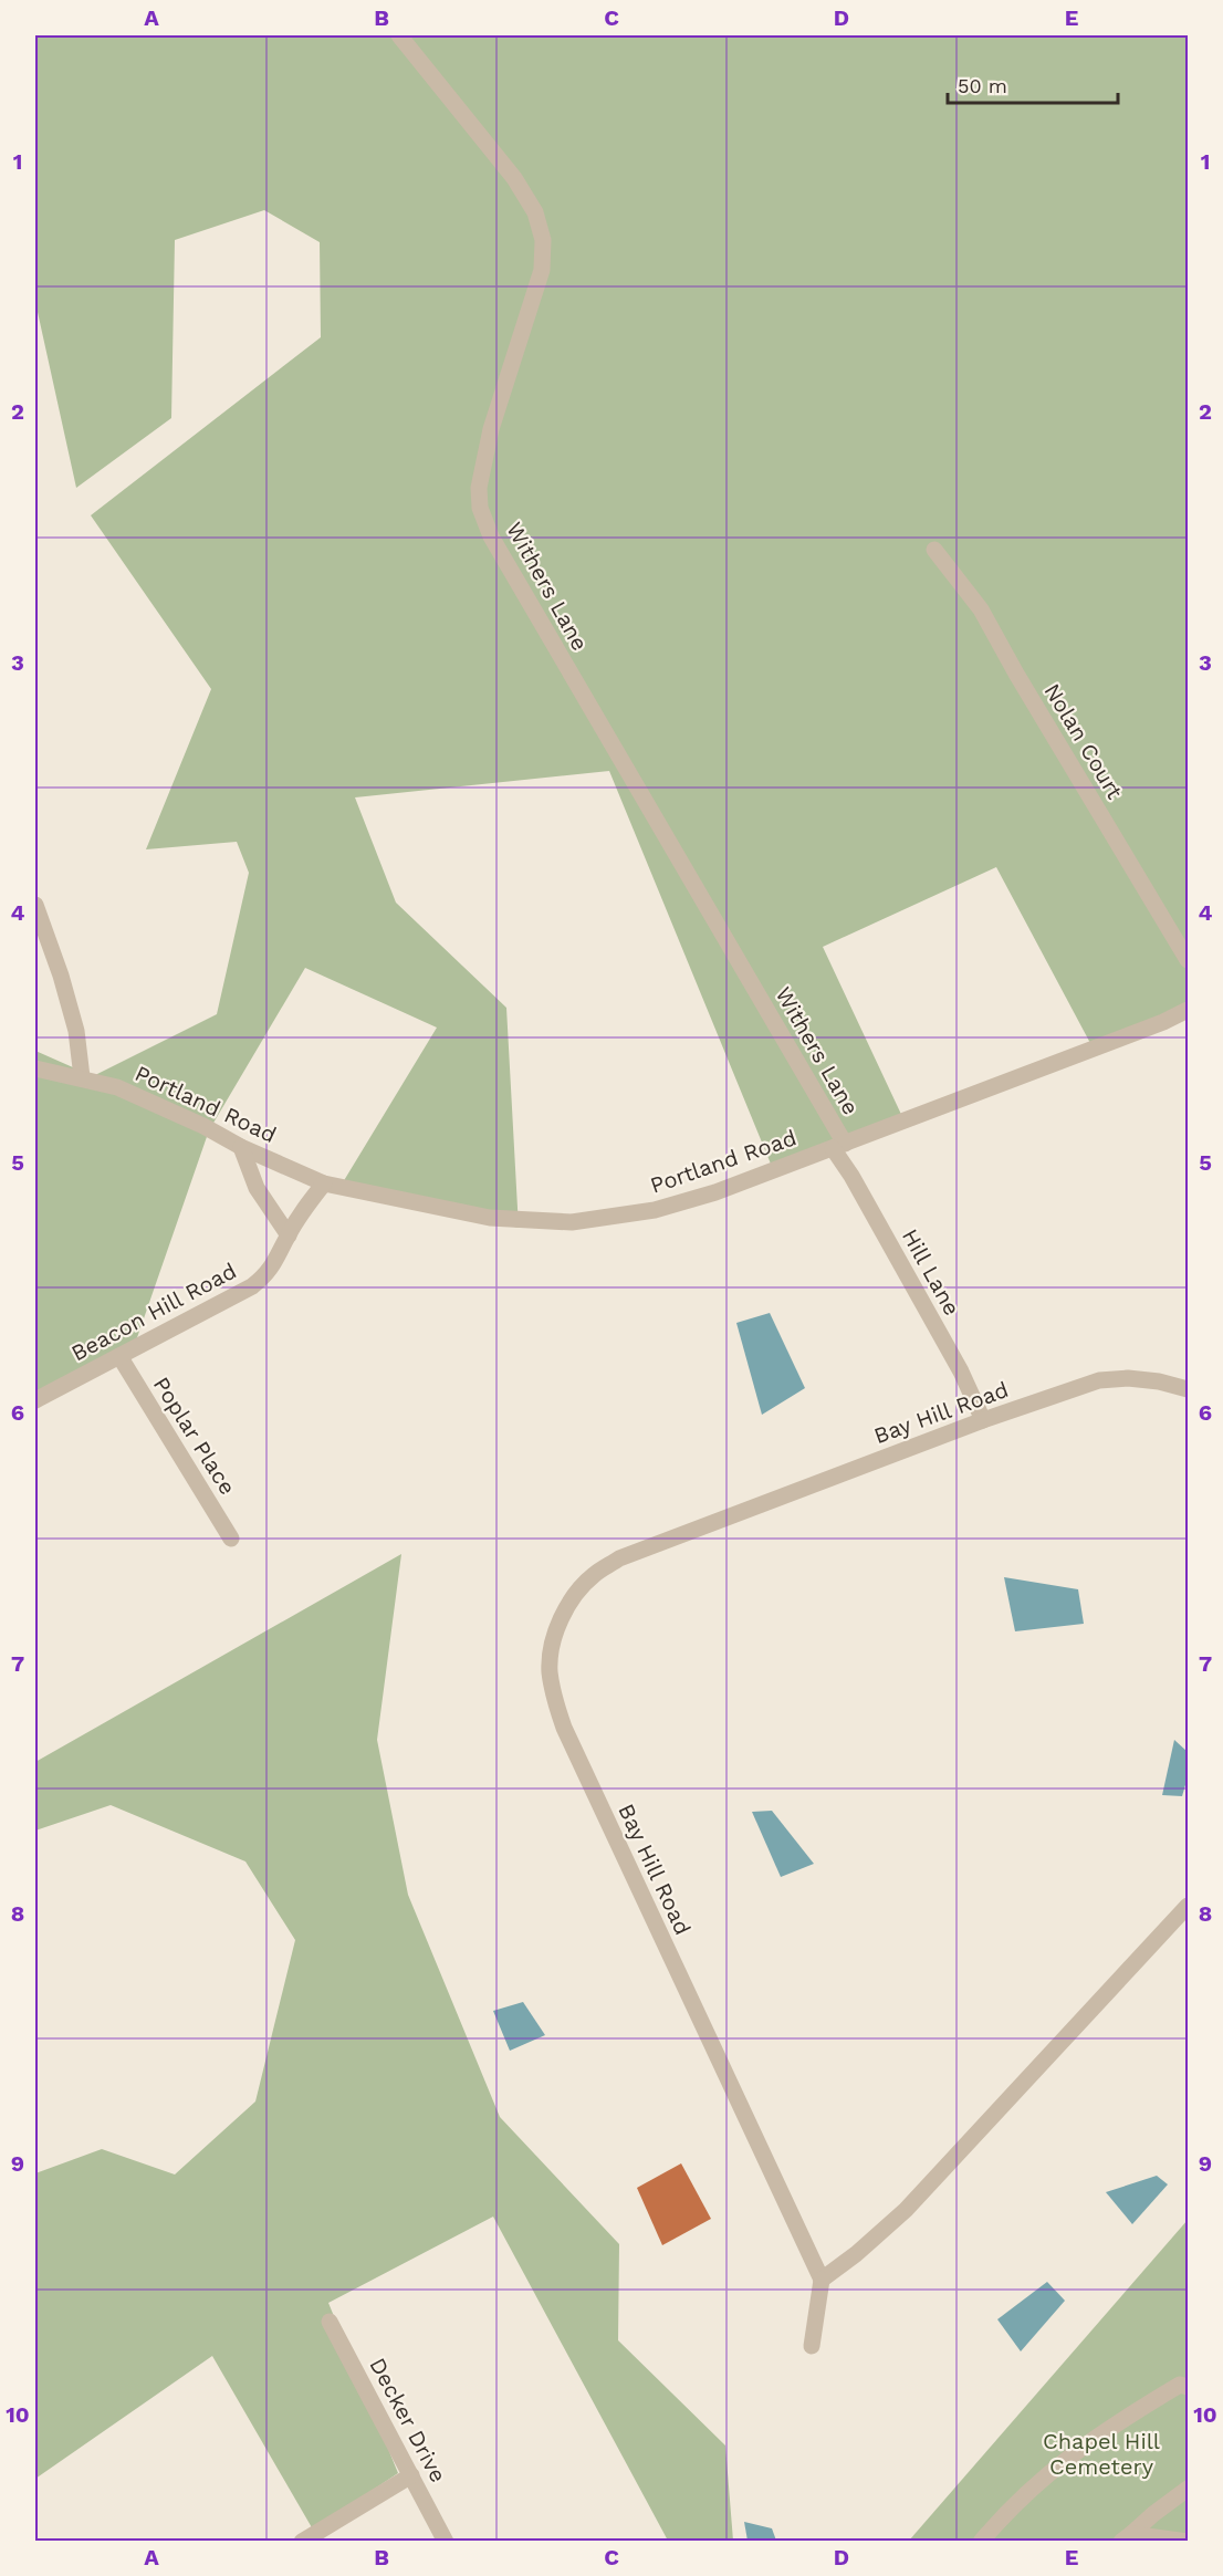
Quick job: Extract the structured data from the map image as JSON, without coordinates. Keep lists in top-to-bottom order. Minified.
{"streets":{"street":["Withers Lane","Nolan Court","Portland Road","Hill Lane","Beacon Hill Road","Bay Hill Road","Poplar Place","Decker Drive"]},"crossings":[["Withers Lane","Portland Road"],["Withers Lane","Hill Lane"],["Portland Road","Hill Lane"],["Portland Road","Beacon Hill Road"],["Hill Lane","Bay Hill Road"],["Beacon Hill Road","Poplar Place"]],"parks":["Chapel Hill Cemetery"],"scale_bar":"50 m","grid":{"columns":["A","B","C","D","E"],"rows":["1","2","3","4","5","6","7","8","9","10"]}}
